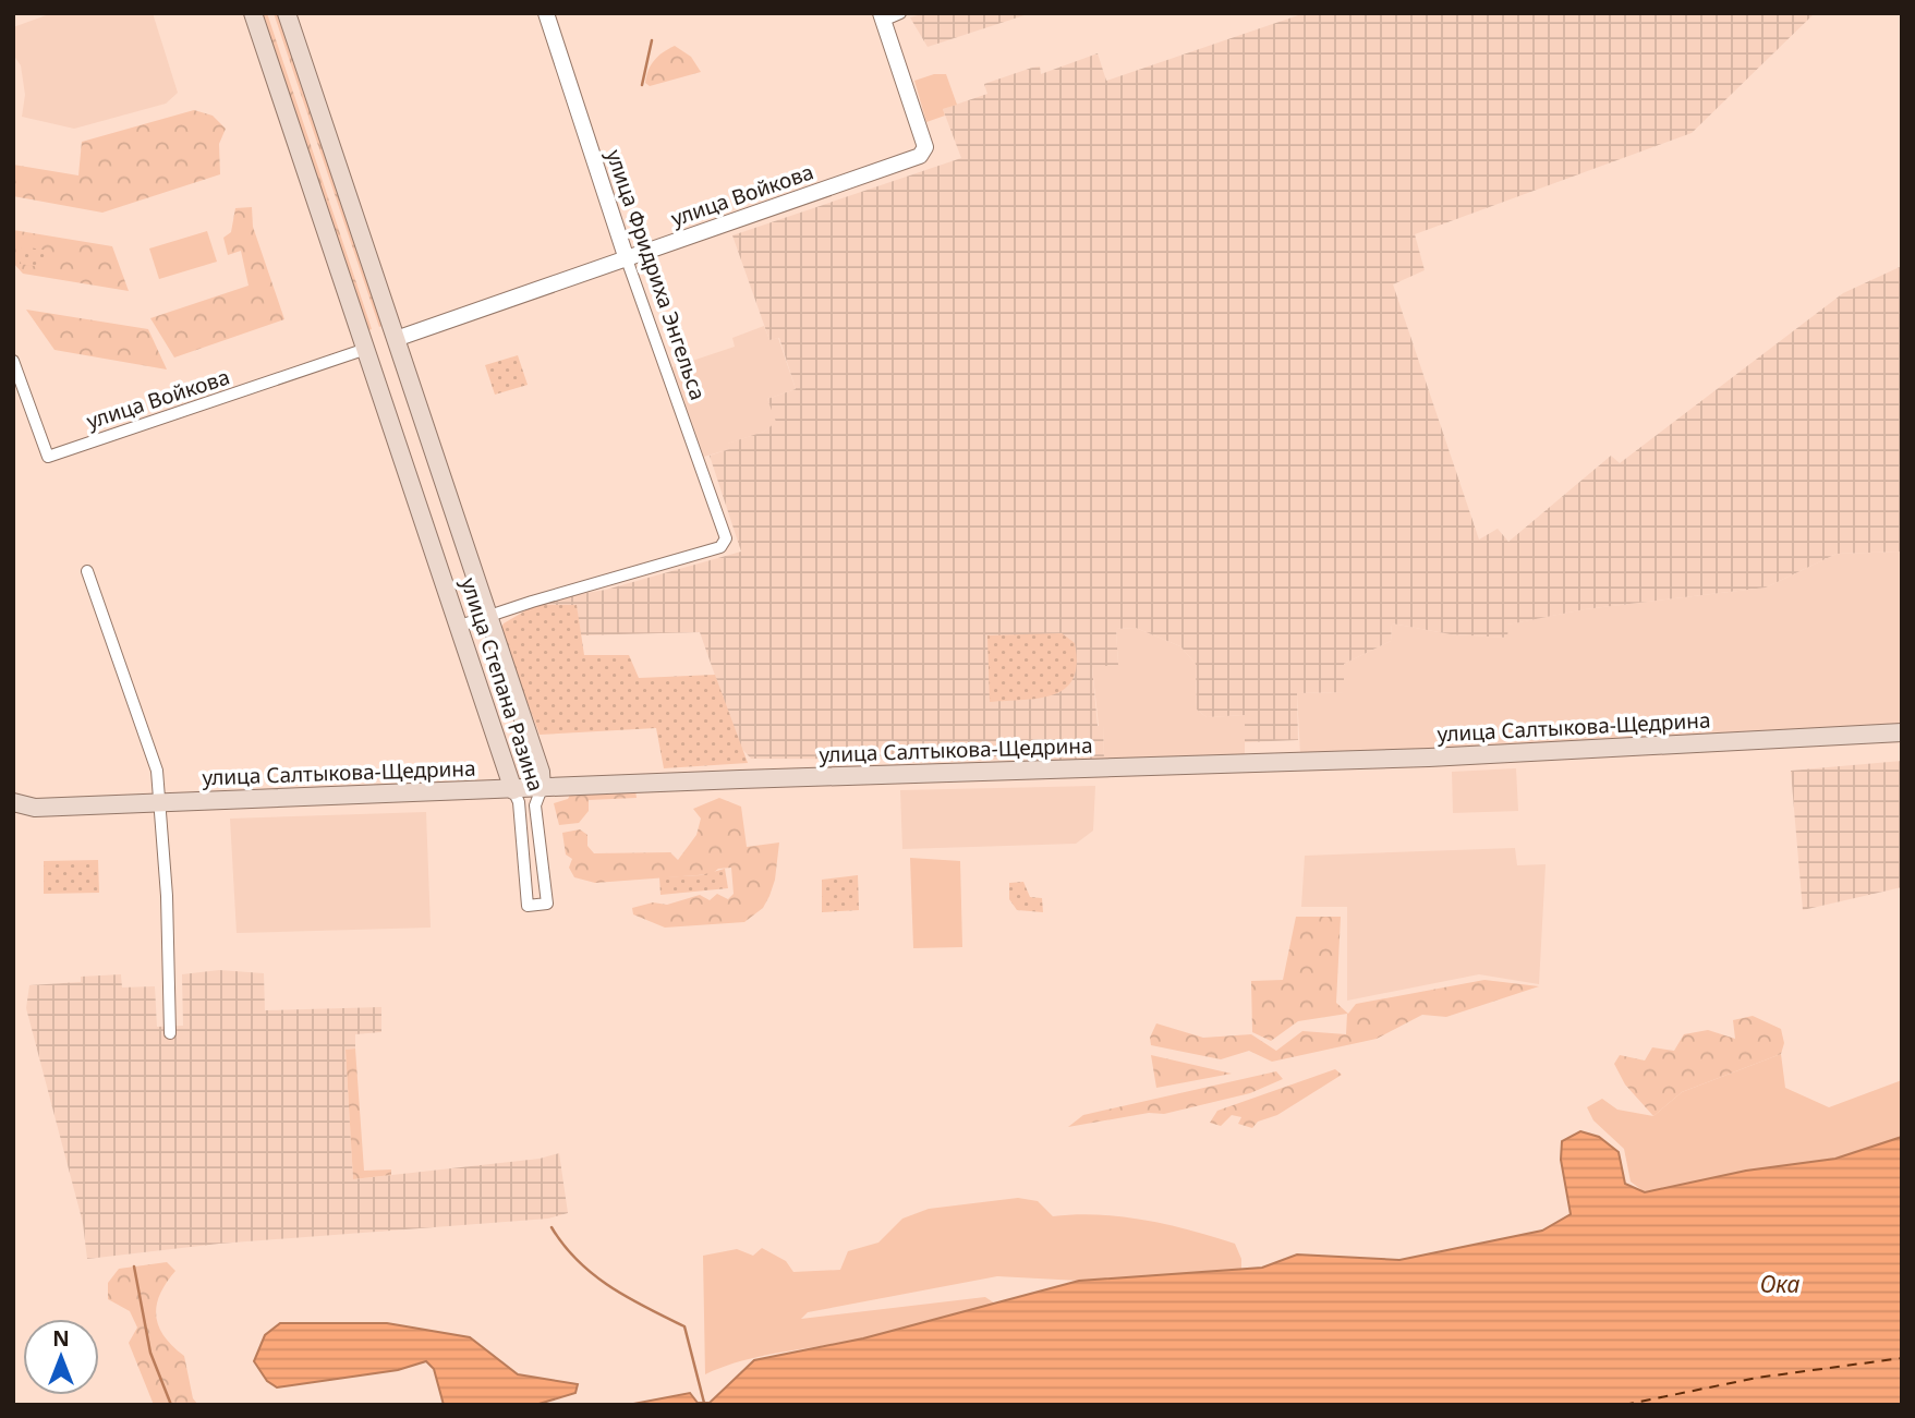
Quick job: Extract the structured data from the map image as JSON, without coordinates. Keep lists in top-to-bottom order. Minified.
{"streets":{"main road":["улица Степана Разина","улица Салтыкова-Щедрина"],"street":["улица Войкова","улица Фридриха Энгельса"]},"crossings":[["улица Войкова","улица Фридриха Энгельса"],["улица Войкова","улица Степана Разина"],["улица Фридриха Энгельса","улица Степана Разина"],["улица Степана Разина","улица Салтыкова-Щедрина"]],"water":["Ока"],"north":"top"}
